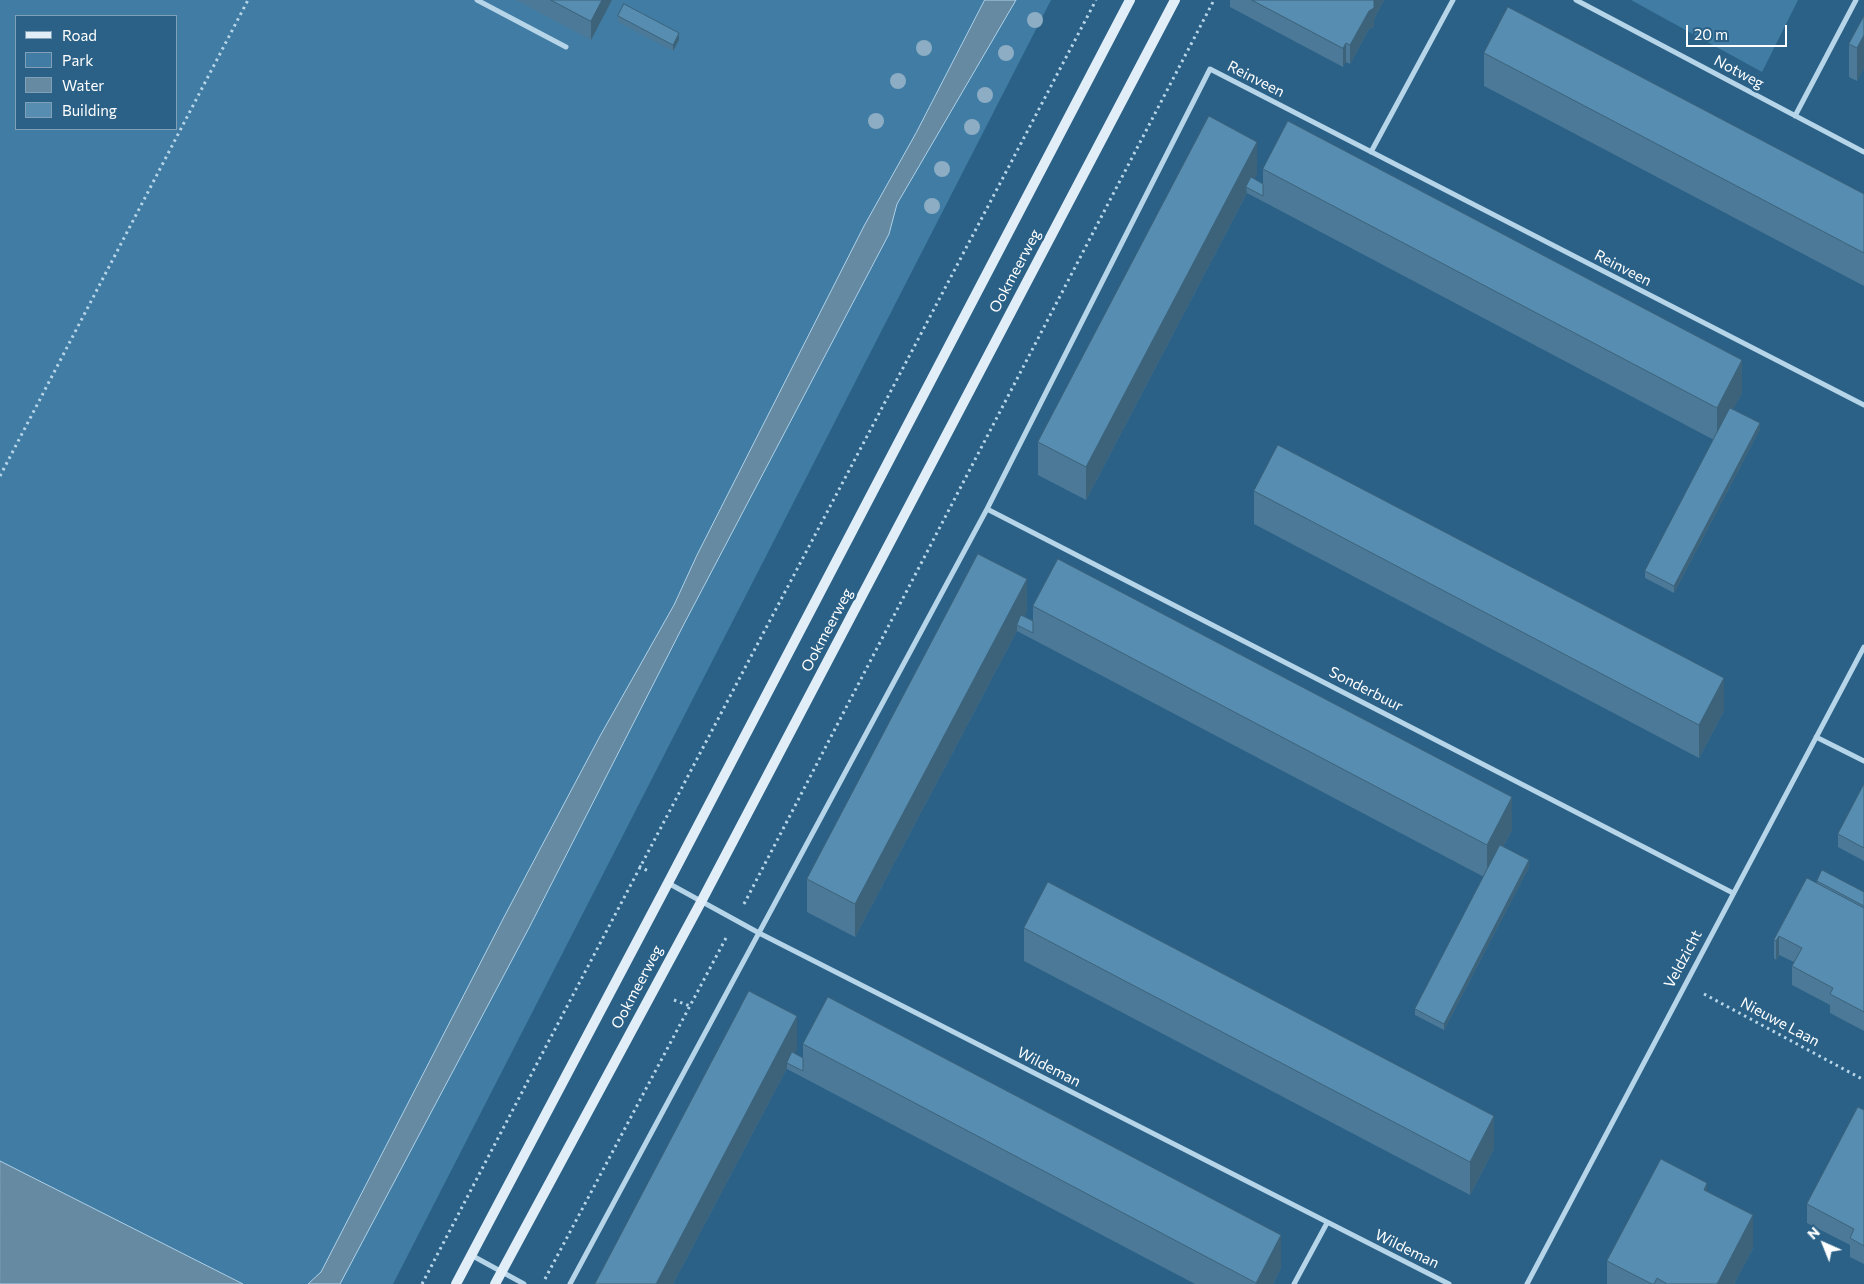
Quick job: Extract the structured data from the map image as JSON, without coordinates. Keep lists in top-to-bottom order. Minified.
{"streets":{"main road":["Ookmeerweg"],"street":["Notweg","Reinveen","Sonderbuur","Veldzicht","Wildeman"],"path":["Nieuwe Laan"]},"crossings":[["Reinveen","Sonderbuur"],["Ookmeerweg","Wildeman"],["Sonderbuur","Veldzicht"],["Veldzicht","Nieuwe Laan"]],"legend":["Road","Park","Water","Building"],"scale_bar":"20 m","north":"top left"}
